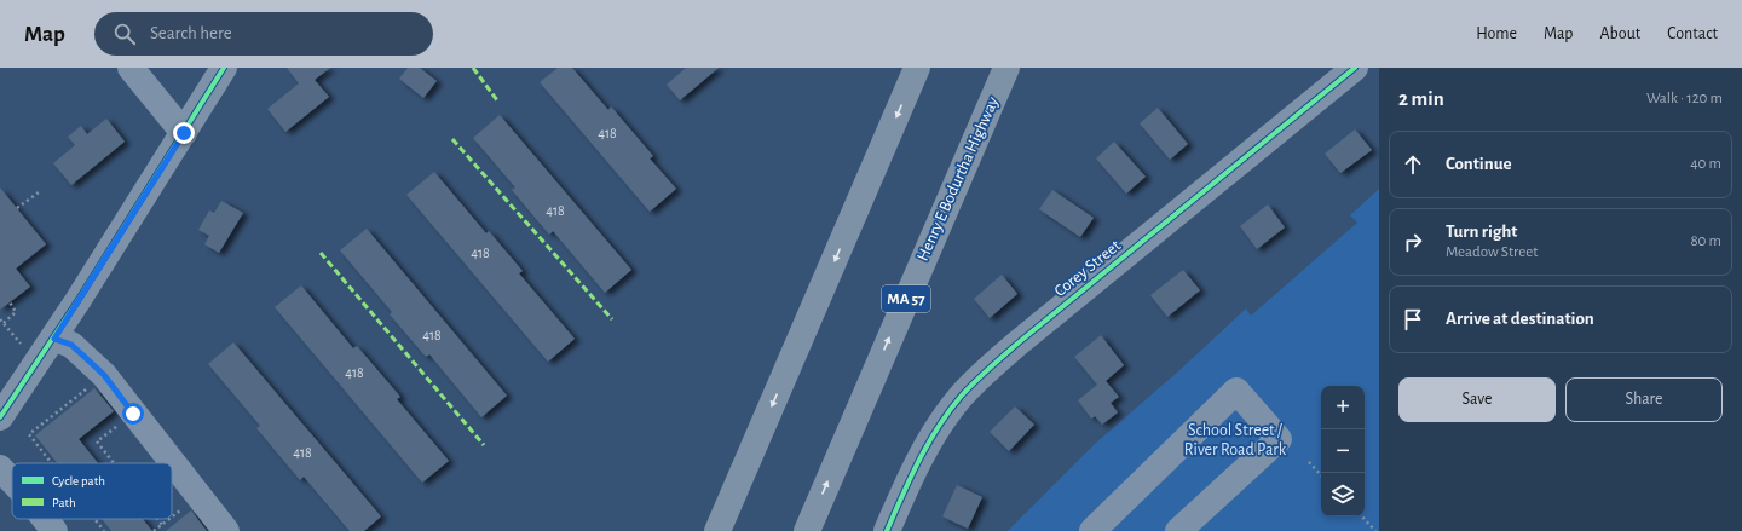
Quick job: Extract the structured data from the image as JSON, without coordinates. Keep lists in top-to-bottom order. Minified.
{"streets":{"highway":["Henry E Bodurtha Highway","MA 57"],"street":["Corey Street"]},"parks":["School Street / River Road Park"],"house_numbers":["418","418","418","418","418","418"],"legend":["Cycle path","Path"],"page":{"header":"Map","search":"Search here","nav":["Home","Map","About","Contact"],"heading":["2 min","Walk · 120 m"],"list":[["Continue","40 m"],["Turn right","Meadow Street","80 m"],"Arrive at destination"],"buttons":["Save","Share"],"map_buttons":["+","−"]}}
